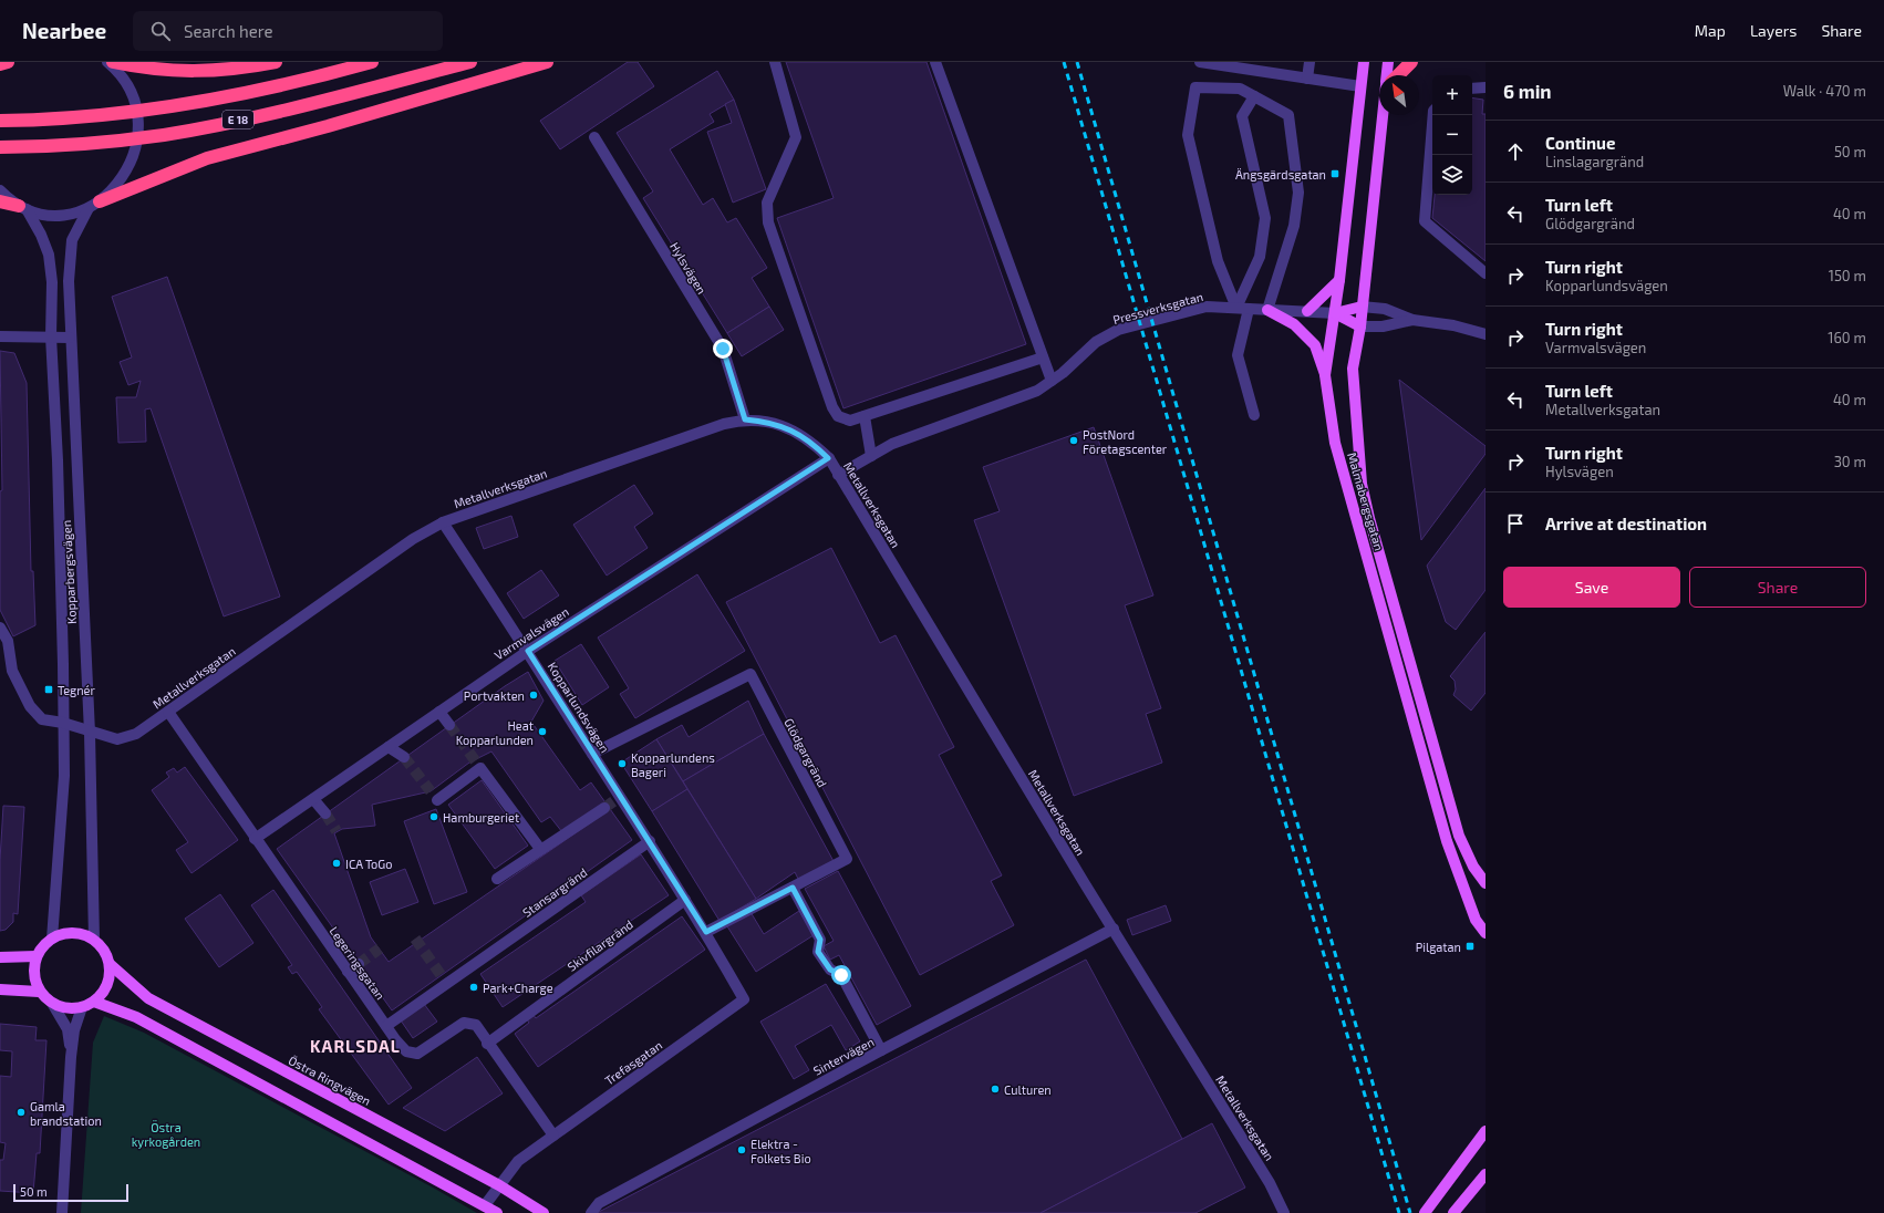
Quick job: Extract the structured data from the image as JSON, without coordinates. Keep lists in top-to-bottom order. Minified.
{"streets":{"highway":["E 18"],"main road":["Malmabergsgatan","Östra Ringvägen"],"street":["Hylsvägen","Pressverksgatan","Metallverksgatan","Kopparbergsvägen","Varmvalsvägen","Kopparlundsvägen","Glödgargränd","Stansargränd","Skivfilargränd","Legeringsgatan","Sintervägen","Trefasgatan"]},"crossings":[["E 18","Kopparbergsvägen"],["Hylsvägen","Metallverksgatan"],["Pressverksgatan","Metallverksgatan"],["Pressverksgatan","Malmabergsgatan"],["Metallverksgatan","Kopparbergsvägen"],["Metallverksgatan","Varmvalsvägen"],["Metallverksgatan","Kopparlundsvägen"],["Metallverksgatan","Legeringsgatan"],["Metallverksgatan","Sintervägen"],["Kopparbergsvägen","Östra Ringvägen"],["Varmvalsvägen","Kopparlundsvägen"],["Varmvalsvägen","Legeringsgatan"],["Kopparlundsvägen","Glödgargränd"],["Kopparlundsvägen","Stansargränd"],["Kopparlundsvägen","Skivfilargränd"],["Kopparlundsvägen","Trefasgatan"],["Glödgargränd","Trefasgatan"],["Stansargränd","Legeringsgatan"],["Skivfilargränd","Legeringsgatan"],["Legeringsgatan","Trefasgatan"],["Trefasgatan","Östra Ringvägen"]],"districts":["KARLSDAL"],"parks":["Östra kyrkogården"],"places":{"transit":["Ängsgärdsgatan","Tegnér","Pilgatan"],"other":["PostNord Företagscenter","Portvakten","Heat Kopparlunden","Kopparlundens Bageri","Hamburgeriet","ICA ToGo","Park+Charge","Culturen","Gamla brandstation","Elektra - Folkets Bio"]},"scale_bar":"50 m","north":"top left","page":{"header":"Nearbee","search":"Search here","nav":["Map","Layers","Share"],"heading":["6 min","Walk · 470 m"],"map_buttons":["+","−"],"list":[["Continue","Linslagargränd","50 m"],["Turn left","Glödgargränd","40 m"],["Turn right","Kopparlundsvägen","150 m"],["Turn right","Varmvalsvägen","160 m"],["Turn left","Metallverksgatan","40 m"],["Turn right","Hylsvägen","30 m"],"Arrive at destination"],"buttons":["Save","Share"],"scale":"50 m"}}
